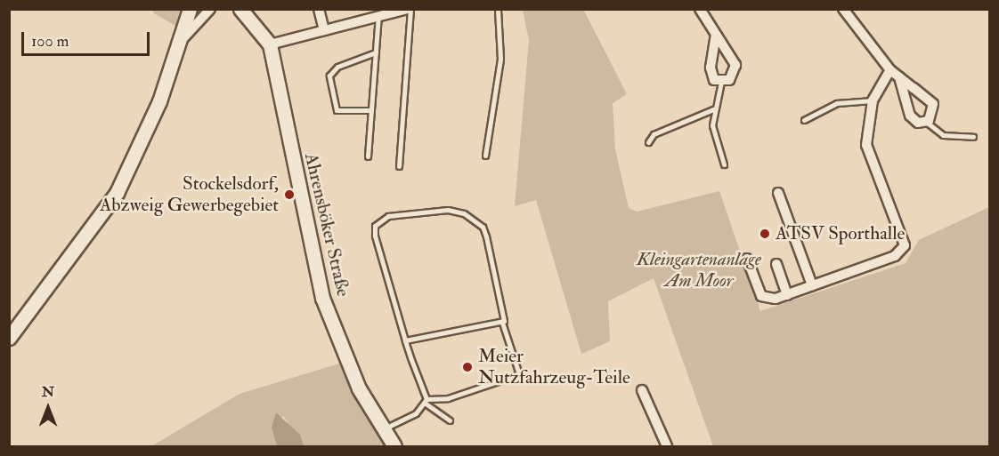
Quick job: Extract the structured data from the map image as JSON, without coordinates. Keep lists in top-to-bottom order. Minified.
{"streets":{"street":["Ahrensböker Straße"]},"parks":["Kleingartenanlage Am Moor"],"places":["Stockelsdorf, Abzweig Gewerbegebiet","ATSV Sporthalle","Meier Nutzfahrzeug-Teile"],"scale_bar":"100 m","north":"top"}
